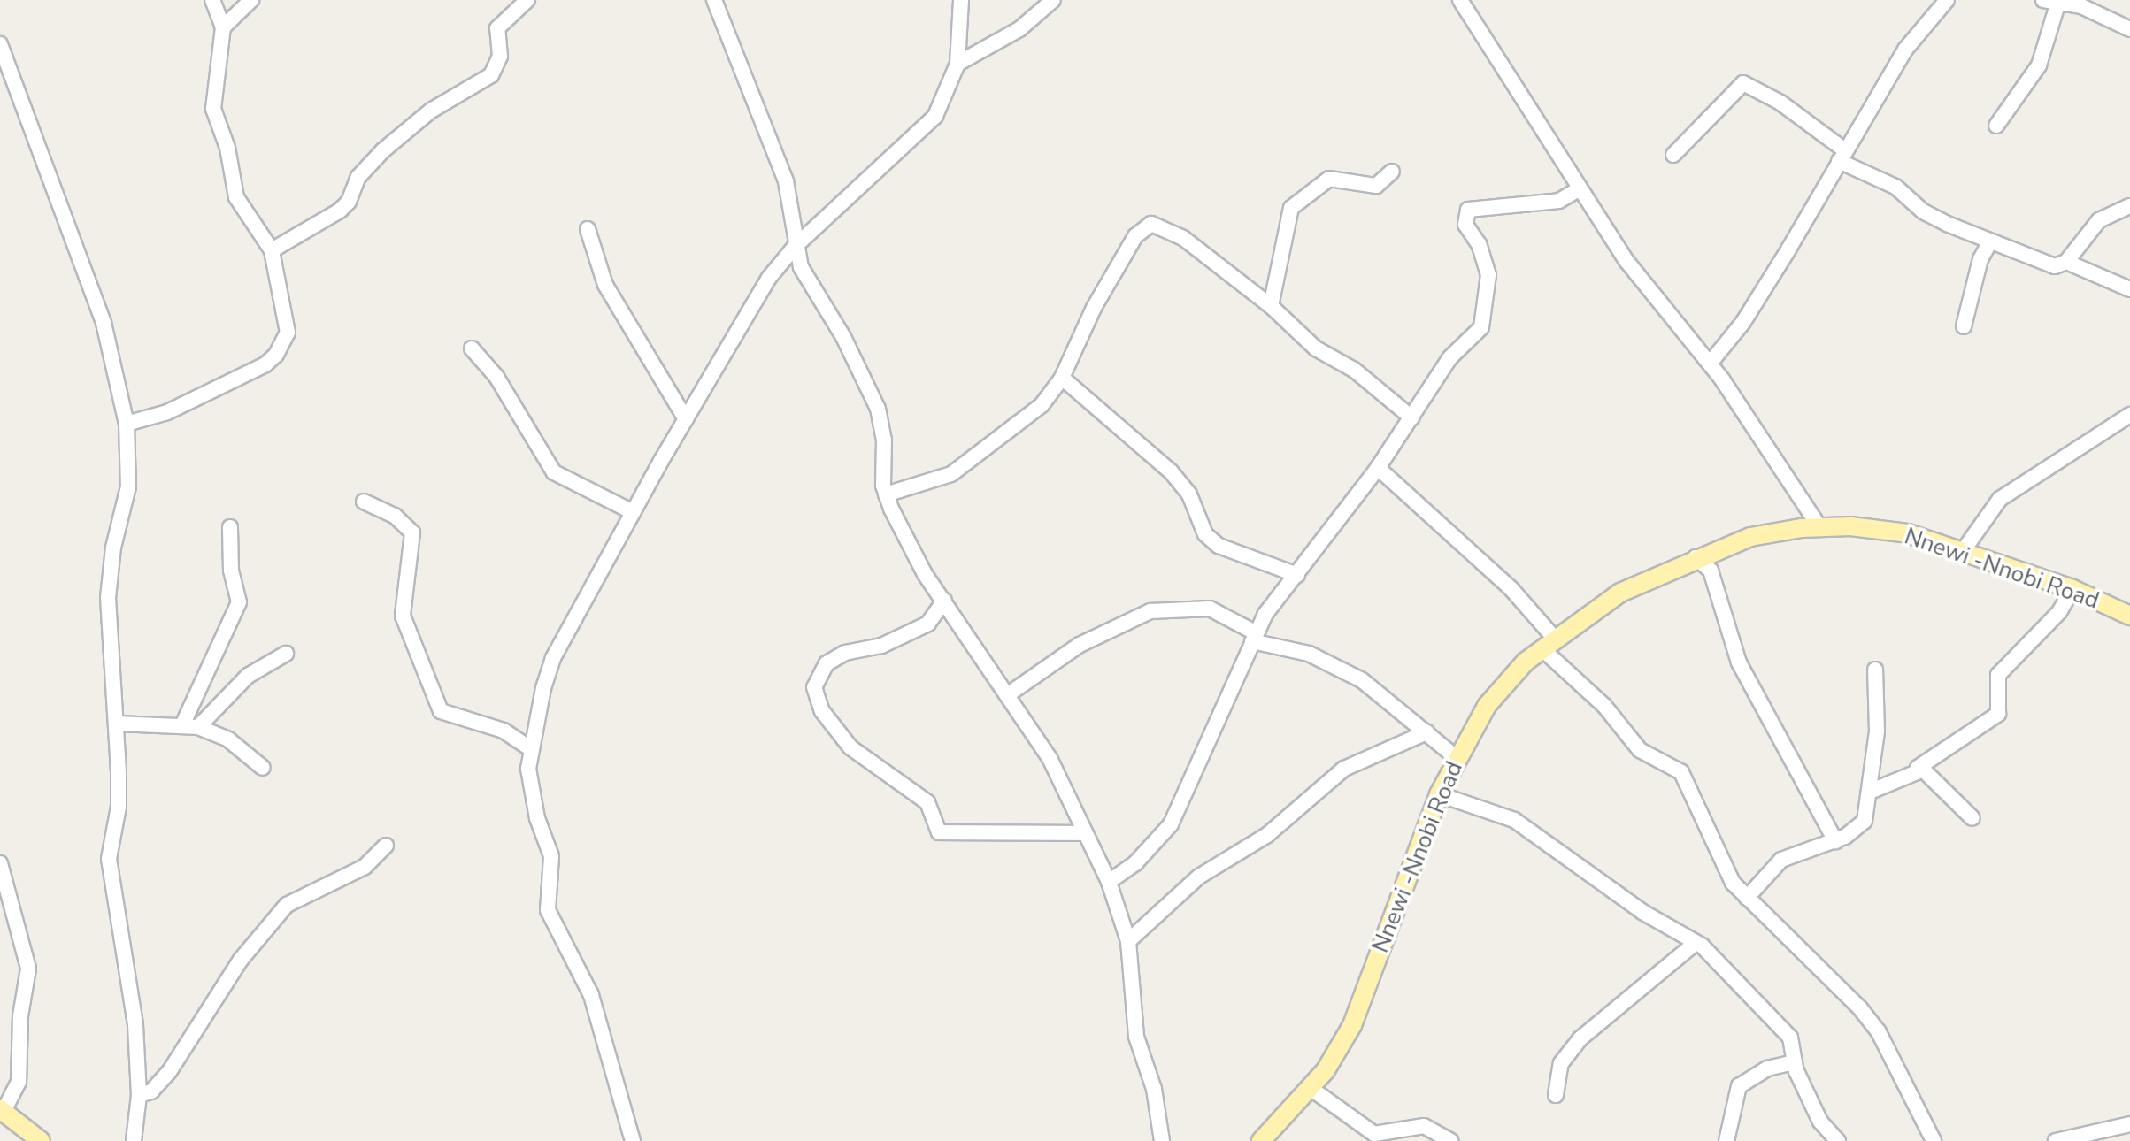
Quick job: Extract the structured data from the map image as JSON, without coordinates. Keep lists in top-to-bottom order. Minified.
{"streets":{"main road":["Nnewi -Nnobi Road"]}}
